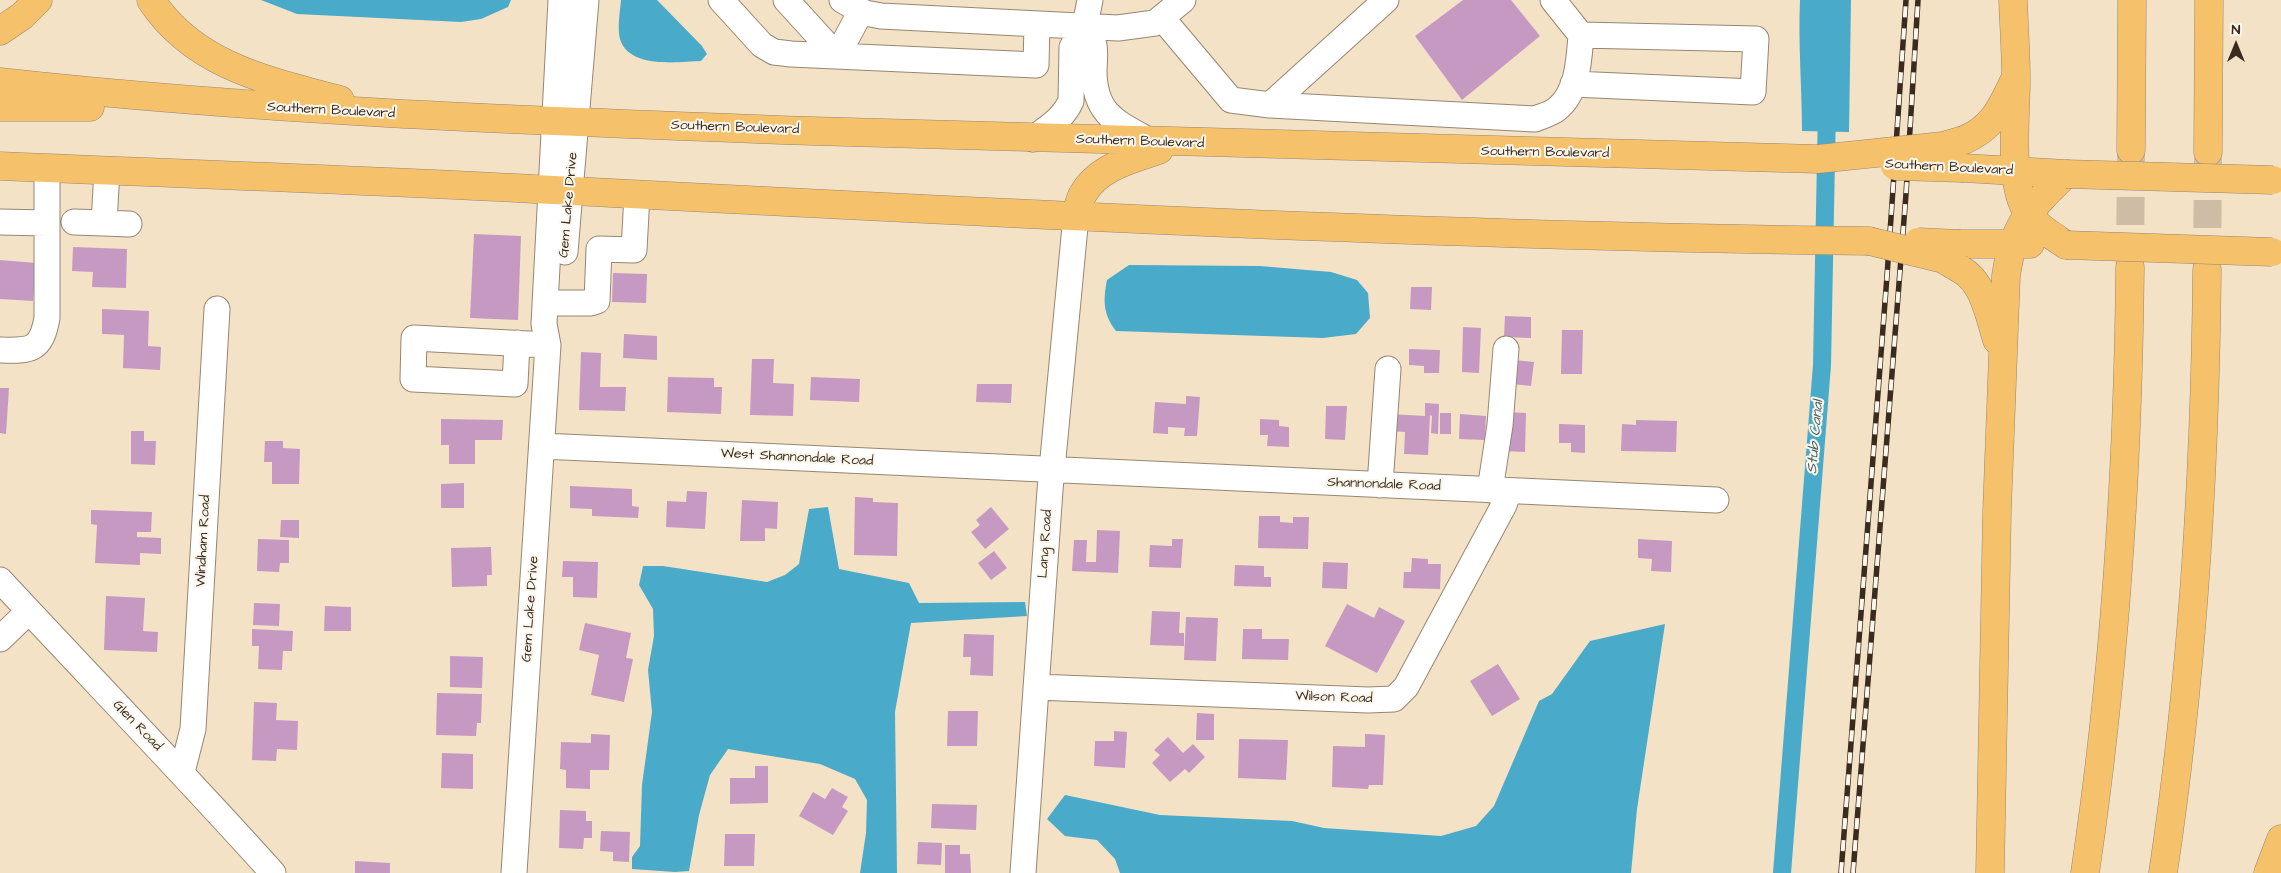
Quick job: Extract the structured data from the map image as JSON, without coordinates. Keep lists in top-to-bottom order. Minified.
{"streets":{"highway":["Southern Boulevard"],"street":["Gem Lake Drive","West Shannondale Road","Shannondale Road","Windham Road","Lang Road","Wilson Road","Glen Road"]},"crossings":[["Southern Boulevard","Gem Lake Drive"],["Gem Lake Drive","West Shannondale Road"],["West Shannondale Road","Shannondale Road"],["West Shannondale Road","Lang Road"],["Shannondale Road","Lang Road"],["Shannondale Road","Wilson Road"],["Windham Road","Glen Road"],["Lang Road","Wilson Road"]],"water":["Stub Canal"],"north":"top"}
